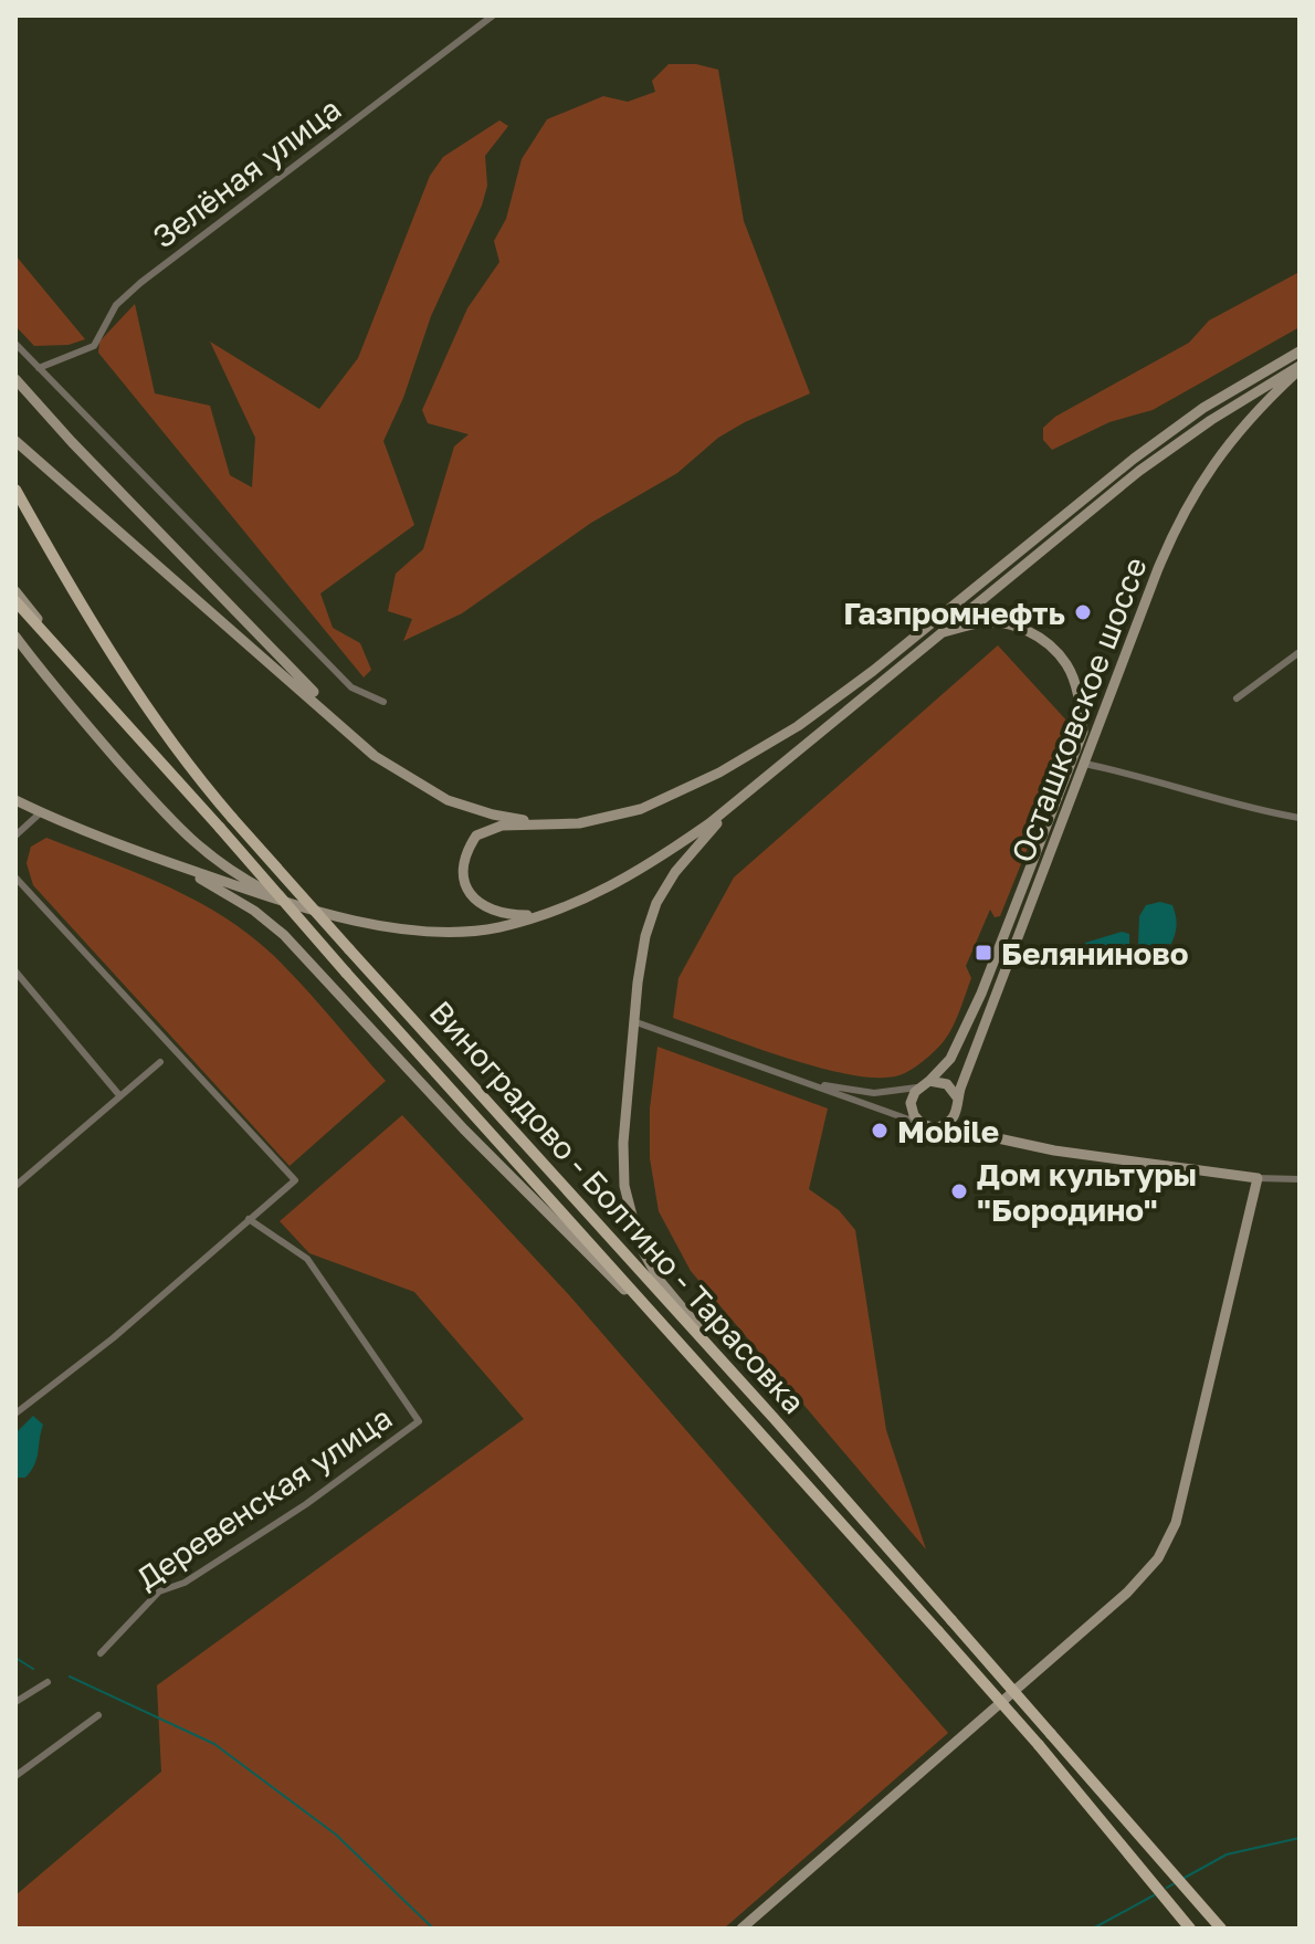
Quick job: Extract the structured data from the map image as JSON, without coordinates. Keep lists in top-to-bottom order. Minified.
{"streets":{"main road":["Осташковское шоссе","Виноградово - Болтино - Тарасовка"],"street":["Зелёная улица","Деревенская улица"]},"places":{"other":["Газпромнефть","Mobile","Дом культуры \"Бородино\""],"transit":["Беляниново"]}}
